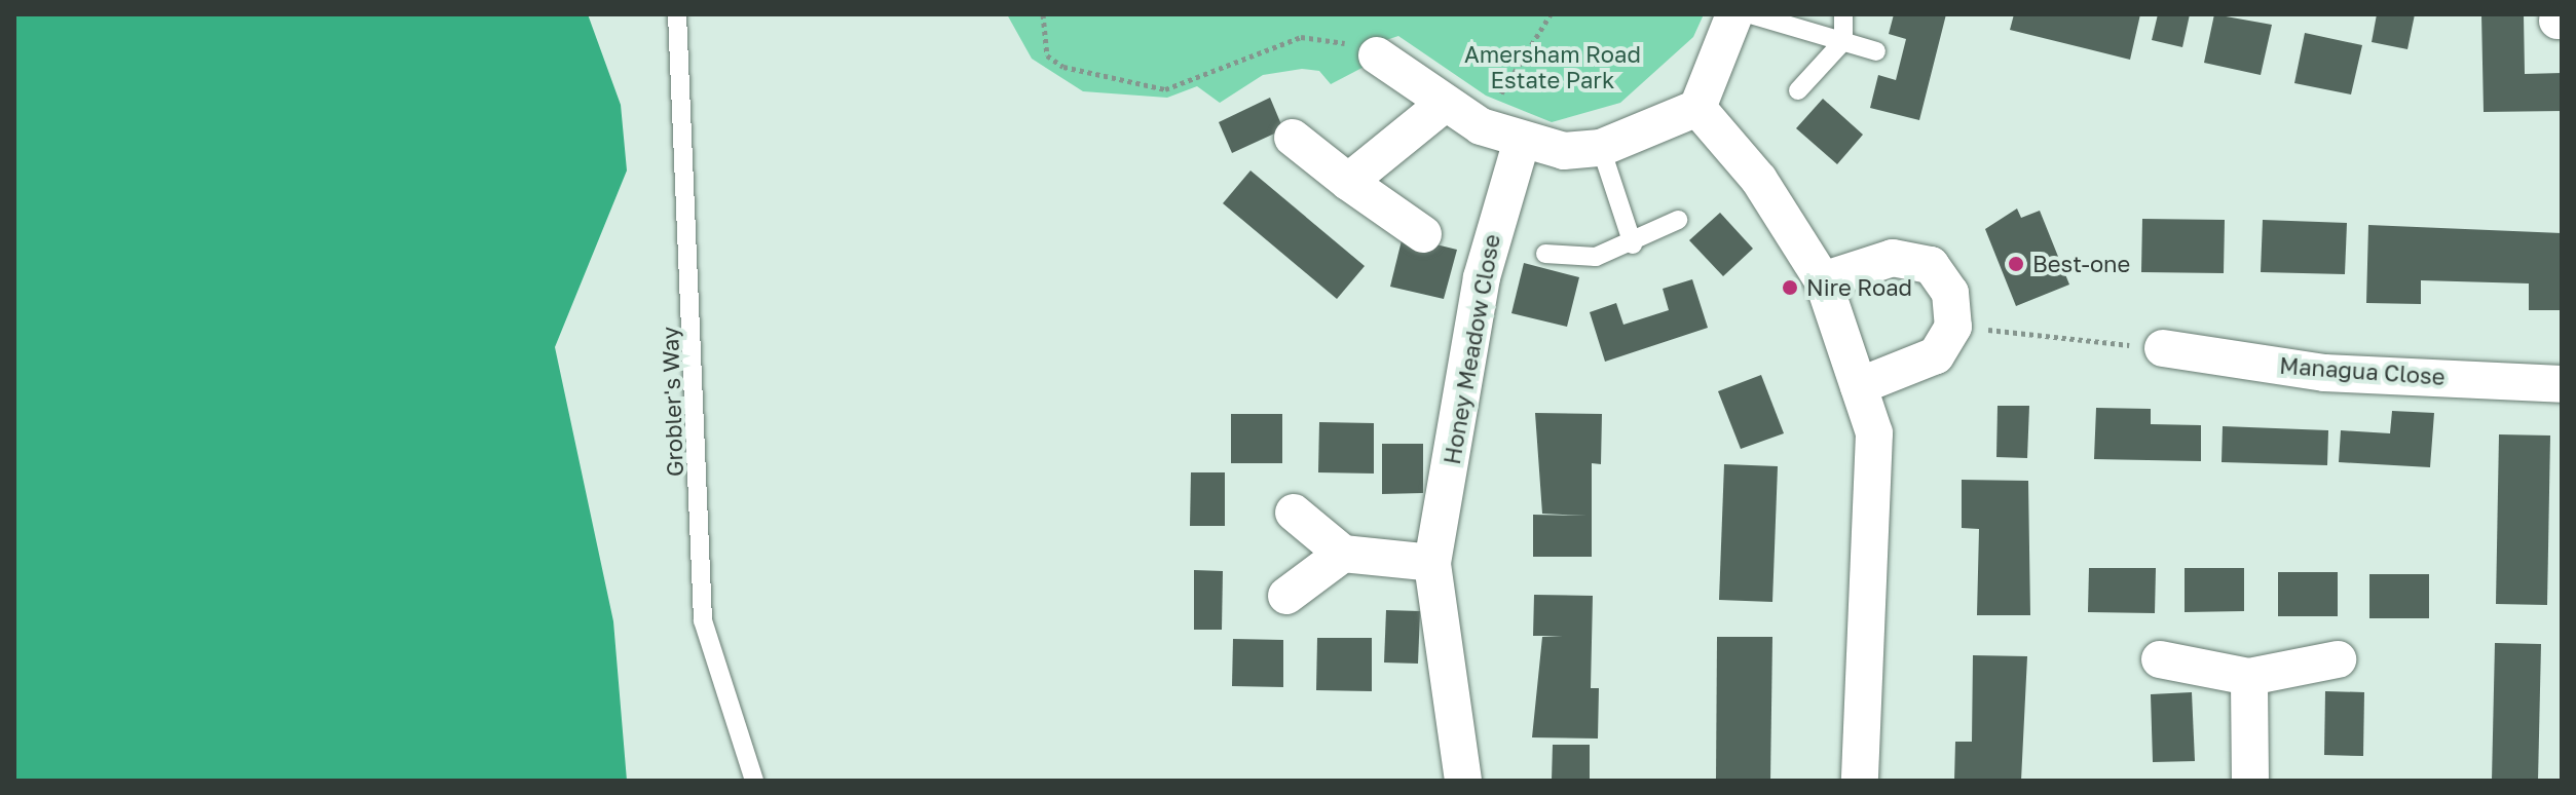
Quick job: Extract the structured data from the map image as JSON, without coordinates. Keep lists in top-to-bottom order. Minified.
{"streets":{"street":["Honey Meadow Close","Managua Close"],"lane":["Grobler's Way"]},"parks":["Amersham Road Estate Park"],"places":["Best-one","Nire Road"]}
